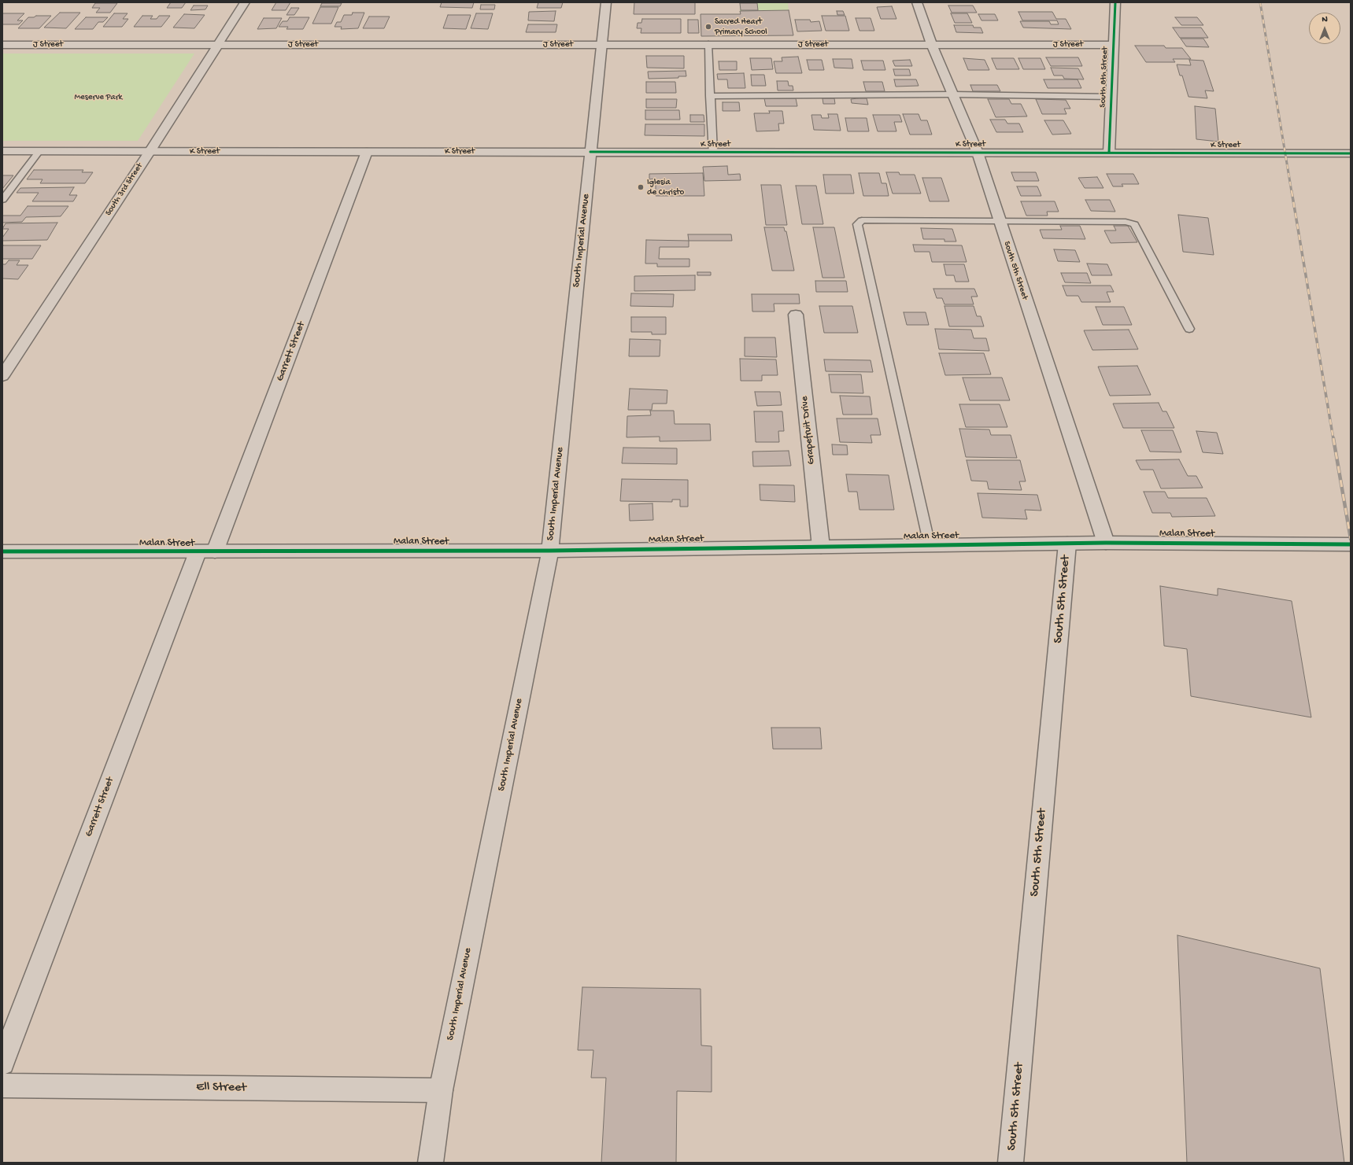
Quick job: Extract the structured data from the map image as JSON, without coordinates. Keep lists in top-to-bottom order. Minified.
{"streets":{"street":["J Street","South 8th Street","K Street","South 3rd Street","South Imperial Avenue","South 5th Street","Garrett Street","Grapefruit Drive","Malan Street","Ell Street"]},"crossings":[["J Street","South 8th Street"],["J Street","South 3rd Street"],["J Street","South Imperial Avenue"],["J Street","South 5th Street"],["South 8th Street","K Street"],["K Street","South 3rd Street"],["K Street","South Imperial Avenue"],["K Street","South 5th Street"],["K Street","Garrett Street"],["South Imperial Avenue","Malan Street"],["South Imperial Avenue","Ell Street"],["South 5th Street","Malan Street"],["Garrett Street","Malan Street"],["Grapefruit Drive","Malan Street"]],"parks":["Meserve Park"],"places":["Sacred Heart Primary School","Iglesia de Christo"],"north":"top"}
